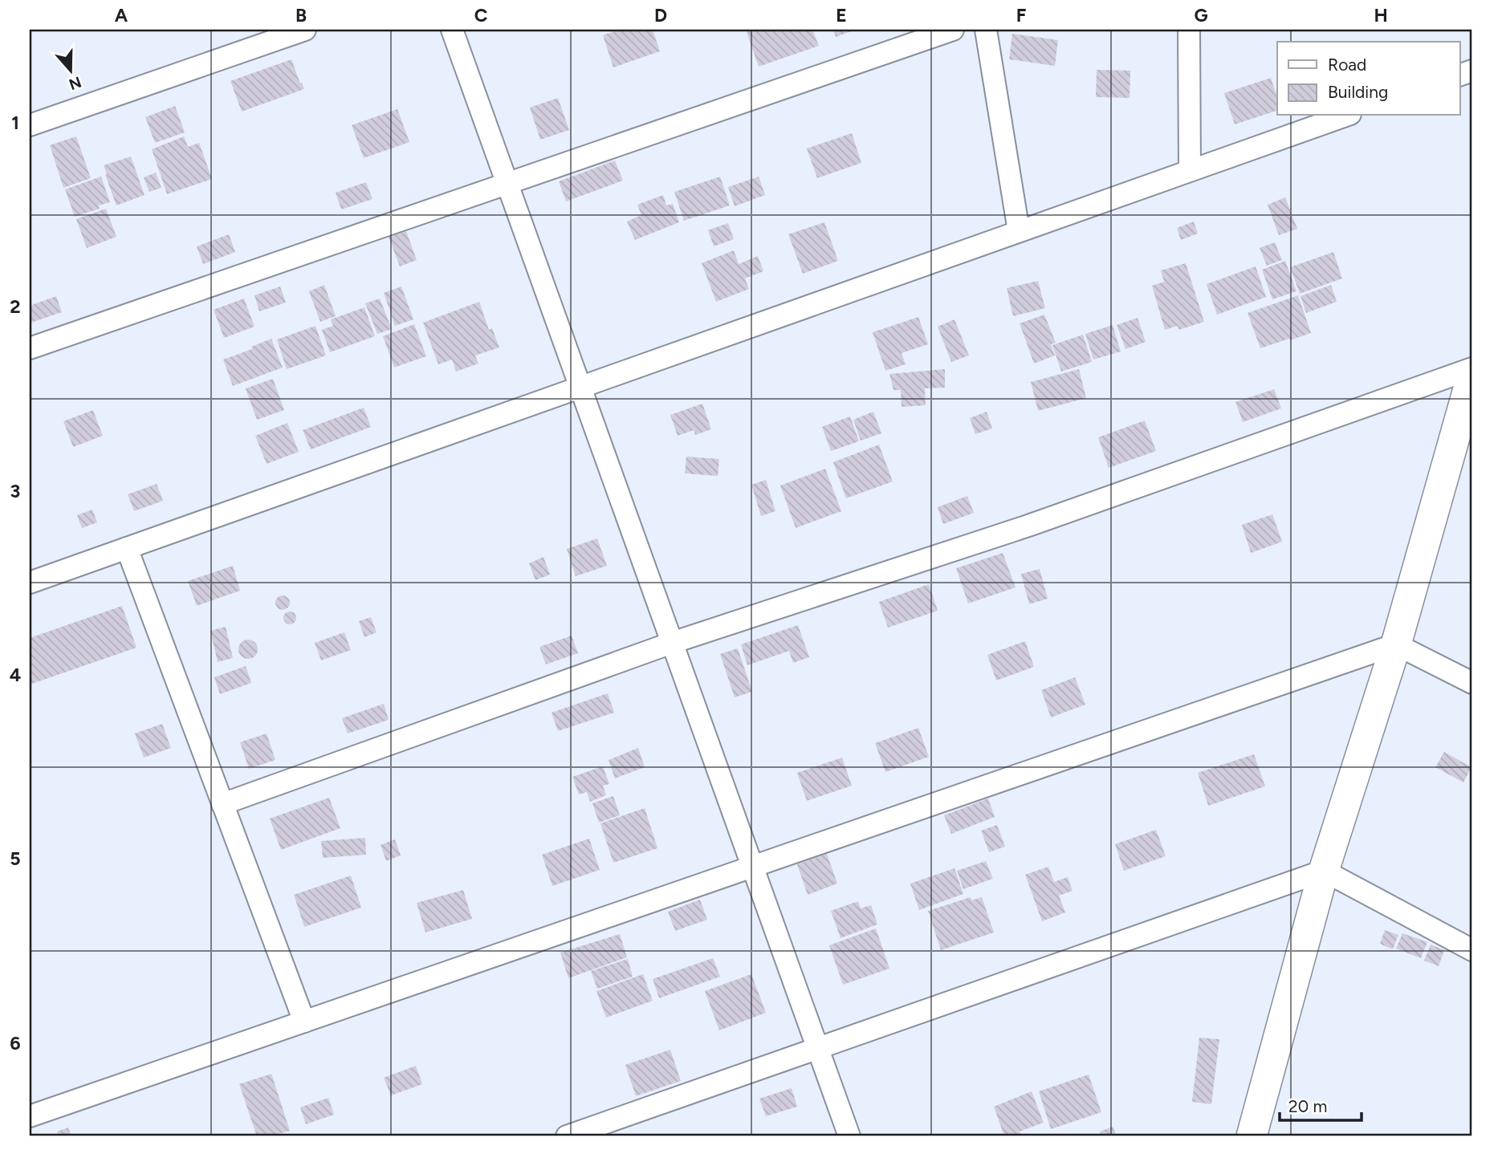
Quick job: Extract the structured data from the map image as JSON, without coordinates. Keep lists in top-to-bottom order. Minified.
{"legend":["Road","Building"],"scale_bar":"20 m","north":"bottom","grid":{"columns":["A","B","C","D","E","F","G","H"],"rows":["1","2","3","4","5","6"]}}
